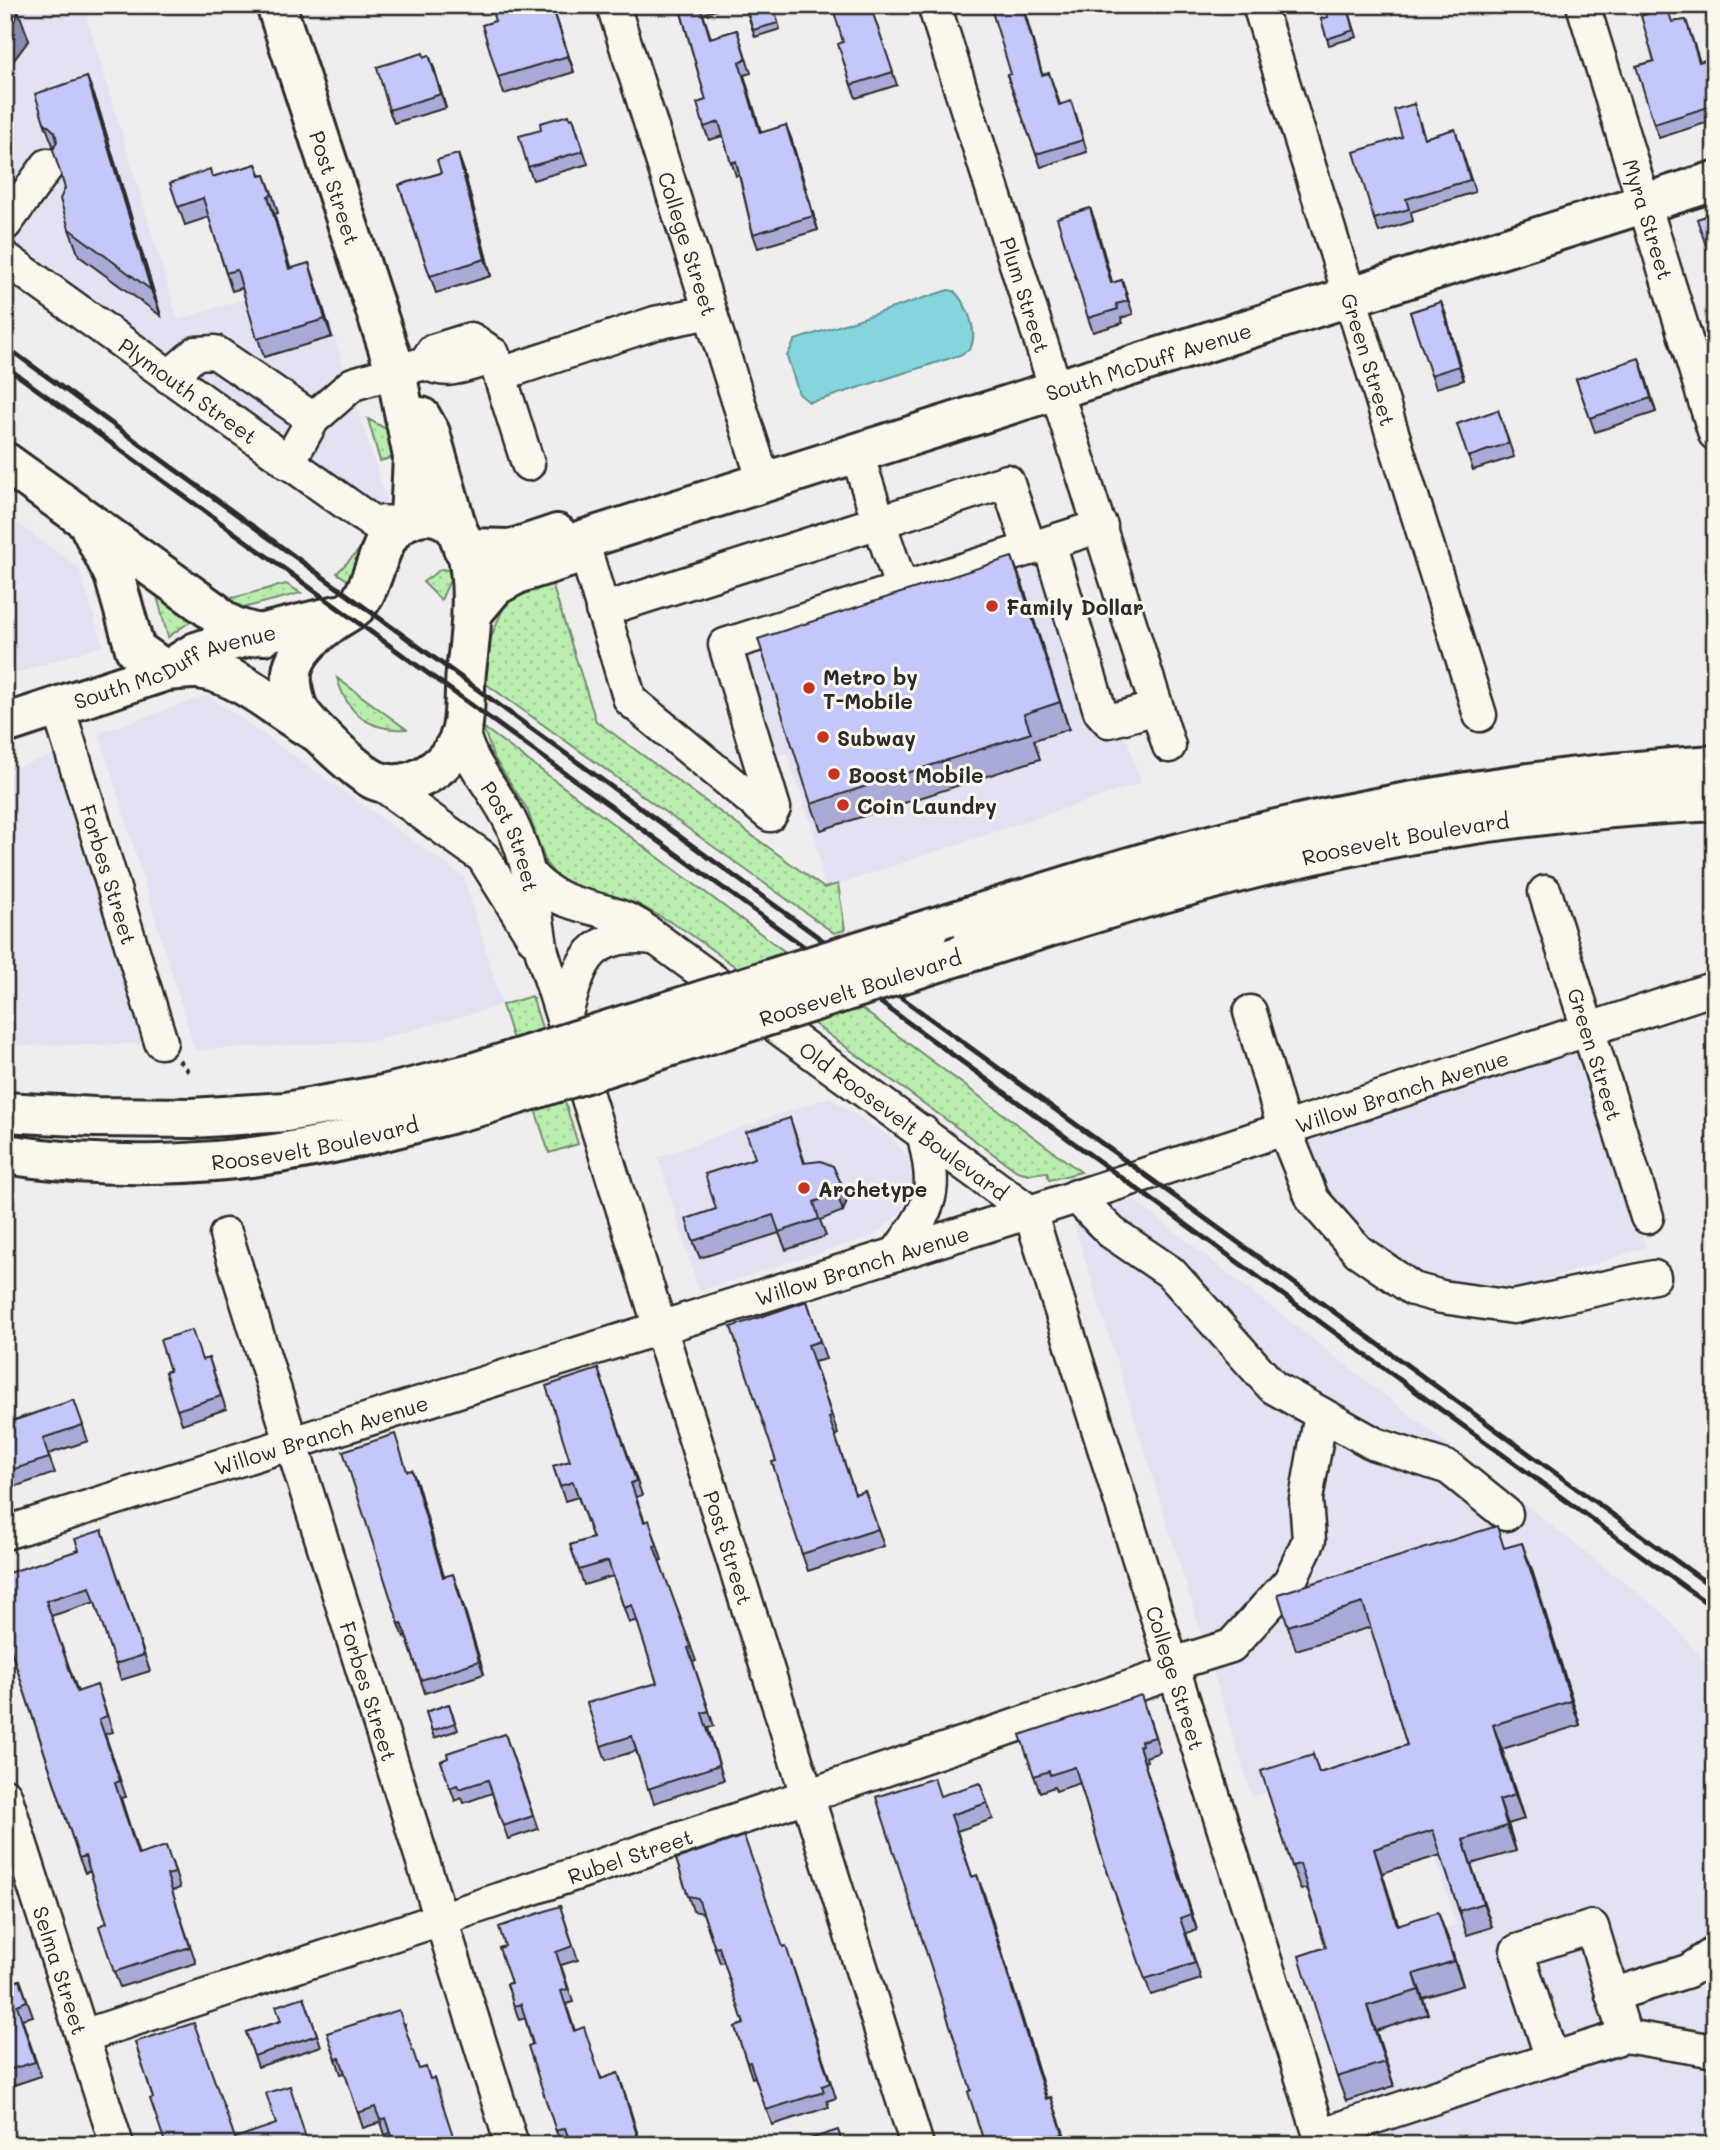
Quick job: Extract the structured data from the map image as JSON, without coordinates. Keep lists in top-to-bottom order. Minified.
{"streets":{"main road":["Post Street","South McDuff Avenue","Roosevelt Boulevard"],"street":["Myra Street","College Street","Plum Street","Green Street","Plymouth Street","Forbes Street","Willow Branch Avenue","Old Roosevelt Boulevard","Rubel Street","Selma Street"]},"crossings":[["Post Street","South McDuff Avenue"],["Post Street","Plymouth Street"],["Post Street","Willow Branch Avenue"],["Post Street","Old Roosevelt Boulevard"],["Post Street","Rubel Street"],["Myra Street","South McDuff Avenue"],["College Street","South McDuff Avenue"],["College Street","Willow Branch Avenue"],["College Street","Old Roosevelt Boulevard"],["College Street","Rubel Street"],["Plum Street","South McDuff Avenue"],["South McDuff Avenue","Green Street"],["South McDuff Avenue","Forbes Street"],["Green Street","Willow Branch Avenue"],["Forbes Street","Willow Branch Avenue"],["Forbes Street","Rubel Street"],["Willow Branch Avenue","Old Roosevelt Boulevard"],["Rubel Street","Selma Street"]],"places":["Family Dollar","Metro by T-Mobile","Subway","Boost Mobile","Coin Laundry","Archetype"]}
